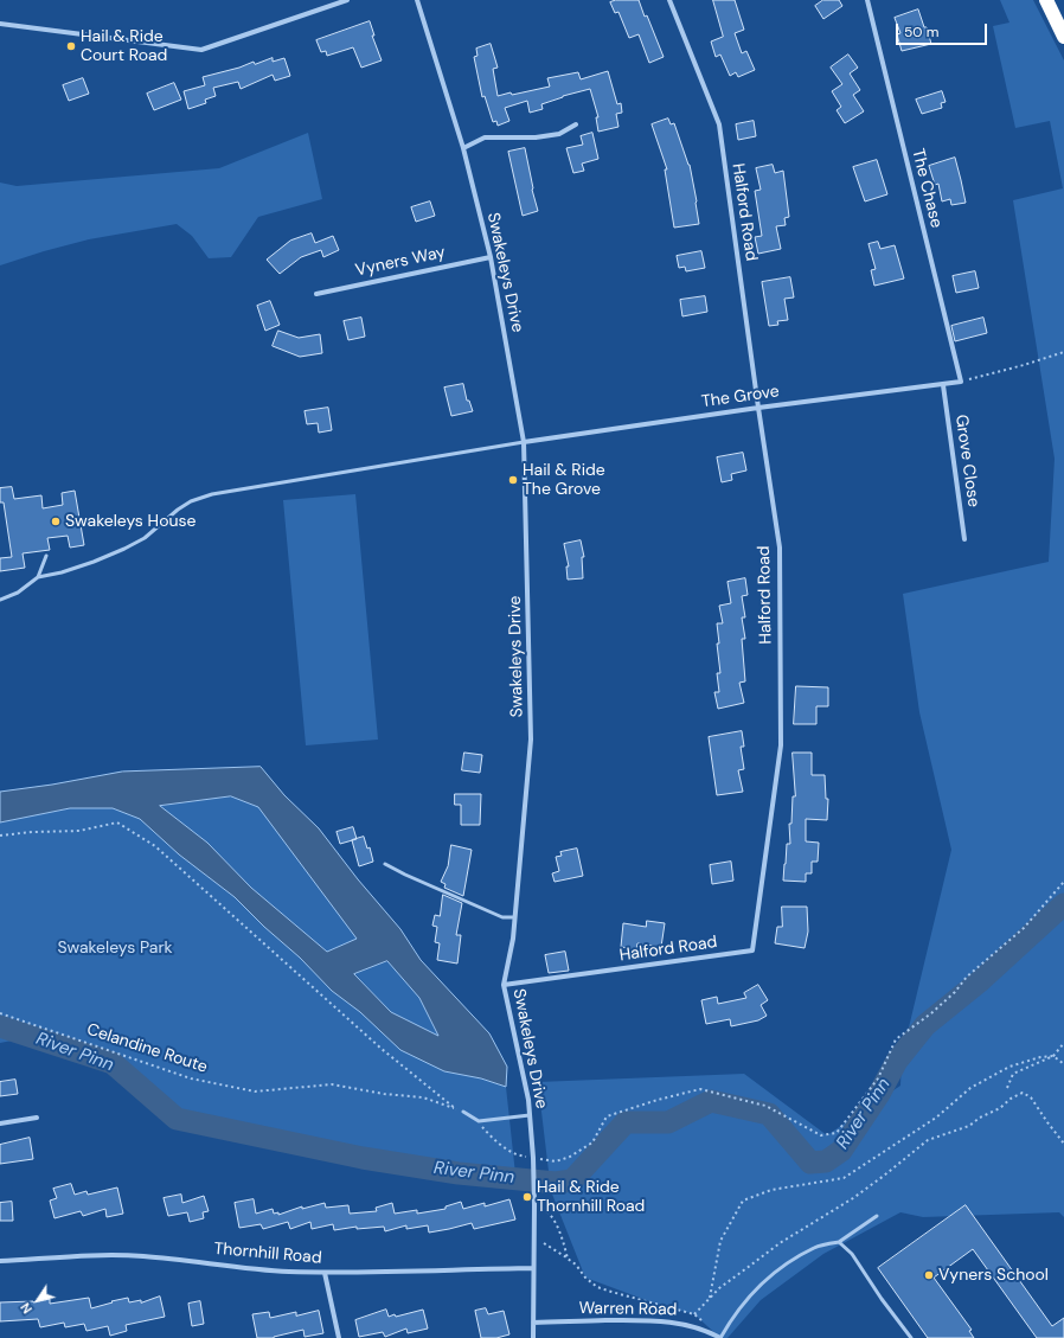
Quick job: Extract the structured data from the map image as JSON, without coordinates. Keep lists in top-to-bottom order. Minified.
{"streets":{"street":["The Chase","Halford Road","Vyners Way","Swakeleys Drive","The Grove","Grove Close","Thornhill Road","Warren Road"],"path":["Celandine Route"]},"crossings":[["The Chase","The Grove"],["Halford Road","Swakeleys Drive"],["Halford Road","The Grove"],["Vyners Way","Swakeleys Drive"],["Swakeleys Drive","The Grove"],["Swakeleys Drive","Thornhill Road"],["Swakeleys Drive","Warren Road"],["The Grove","Grove Close"]],"water":["River Pinn"],"parks":["Swakeleys Park"],"places":["Hail & Ride Court Road","Hail & Ride The Grove","Swakeleys House","Hail & Ride Thornhill Road","Vyners School"],"scale_bar":"50 m","north":"bottom left"}
